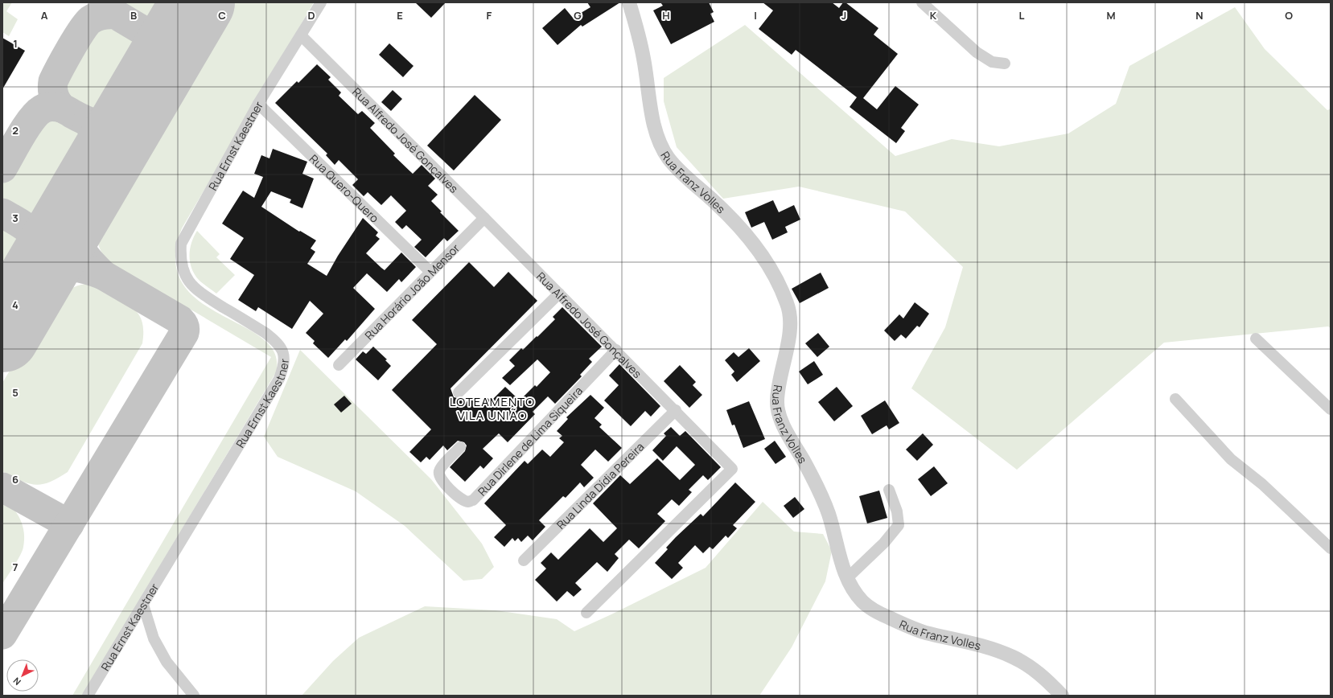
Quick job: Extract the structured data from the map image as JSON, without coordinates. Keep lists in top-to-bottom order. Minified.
{"streets":{"street":["Rua Alfredo José Gonçalves","Rua Ernst Kaestner","Rua Franz Volles","Rua Quero-Quero","Rua Horário João Mensor","Rua Dirlene de Lima Siqueira","Rua Linda Dídia Pereira"]},"crossings":[["Rua Alfredo José Gonçalves","Rua Ernst Kaestner"],["Rua Alfredo José Gonçalves","Rua Horário João Mensor"],["Rua Alfredo José Gonçalves","Rua Dirlene de Lima Siqueira"],["Rua Alfredo José Gonçalves","Rua Linda Dídia Pereira"],["Rua Ernst Kaestner","Rua Quero-Quero"],["Rua Quero-Quero","Rua Horário João Mensor"]],"districts":["LOTEAMENTO VILA UNIÃO"],"north":"bottom left","grid":{"columns":["A","B","C","D","E","F","G","H","I","J","K","L","M","N","O"],"rows":["1","2","3","4","5","6","7"]}}
